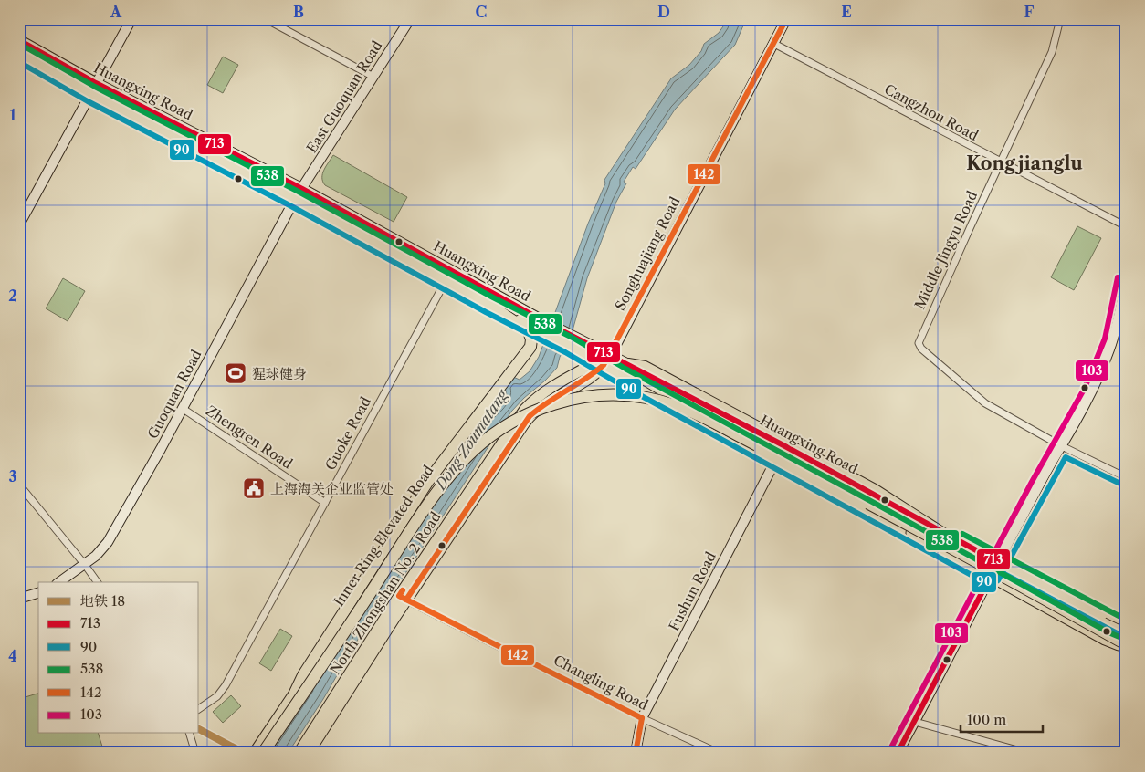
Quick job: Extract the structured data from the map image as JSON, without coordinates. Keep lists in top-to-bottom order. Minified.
{"streets":{"highway":["Inner Ring Elevated Road"],"main road":["Huangxing Road","North Zhongshan No. 2 Road"],"street":["East Guoquan Road","Cangzhou Road","Middle Jingyu Road","Songhuajiang Road","Guoquan Road","Guoke Road","Zhengren Road","Fushun Road","Changling Road"]},"crossings":[["Huangxing Road","East Guoquan Road"],["Huangxing Road","Songhuajiang Road"],["Huangxing Road","Guoquan Road"],["Huangxing Road","Guoke Road"],["Huangxing Road","Fushun Road"],["Huangxing Road","North Zhongshan No. 2 Road"],["East Guoquan Road","Guoquan Road"],["Cangzhou Road","Middle Jingyu Road"],["Cangzhou Road","Songhuajiang Road"],["Songhuajiang Road","North Zhongshan No. 2 Road"],["Guoquan Road","Zhengren Road"],["Guoke Road","Zhengren Road"],["Fushun Road","Changling Road"],["North Zhongshan No. 2 Road","Changling Road"]],"districts":["Kongjianglu"],"water":["Dong Zoumatang"],"places":{"sports":["猩球健身"],"public building":["上海海关企业监管处"]},"lines":["transit line 142","transit line 713","transit line 538","transit line 90","transit line 103","metro line 18"],"legend":["地铁 18","713","90","538","142","103"],"scale_bar":"100 m","grid":{"columns":["A","B","C","D","E","F"],"rows":["1","2","3","4"]}}
